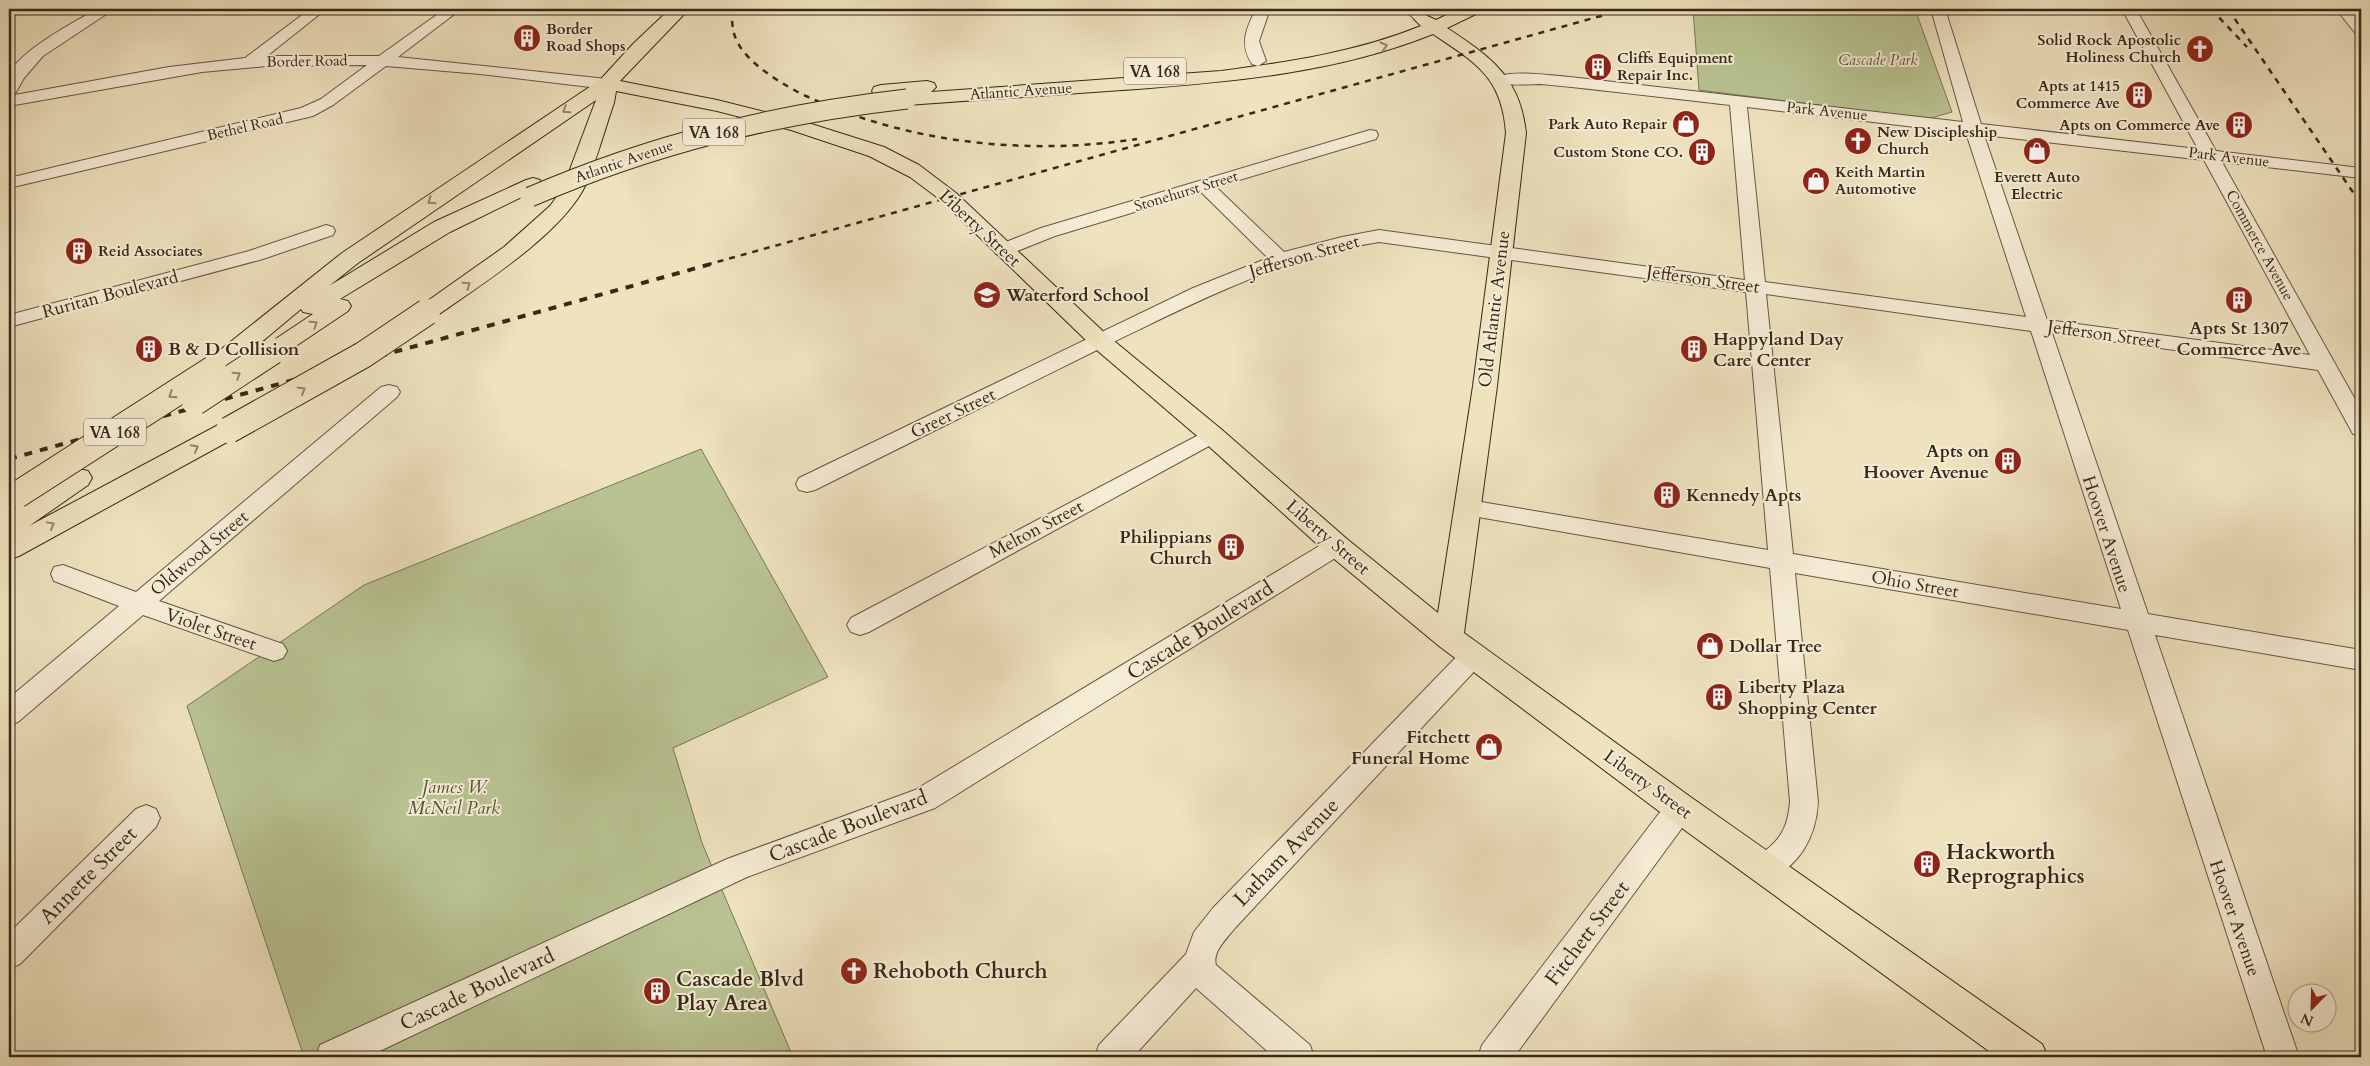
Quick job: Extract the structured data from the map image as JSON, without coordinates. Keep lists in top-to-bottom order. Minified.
{"streets":{"main road":["VA 168","Atlantic Avenue","Liberty Street","Old Atlantic Avenue"],"street":["Border Road","Park Avenue","Bethel Road","Stonehurst Street","Commerce Avenue","Jefferson Street","Ruritan Boulevard","Greer Street","Melton Street","Hoover Avenue","Oldwood Street","Ohio Street","Violet Street","Cascade Boulevard","Latham Avenue","Annette Street","Fitchett Street"]},"crossings":[["Border Road","Bethel Road"],["Border Road","Liberty Street"],["VA 168","Atlantic Avenue"],["Atlantic Avenue","Old Atlantic Avenue"],["Park Avenue","Commerce Avenue"],["Park Avenue","Old Atlantic Avenue"],["Park Avenue","Hoover Avenue"],["Stonehurst Street","Liberty Street"],["Liberty Street","Jefferson Street"],["Liberty Street","Old Atlantic Avenue"],["Liberty Street","Greer Street"],["Liberty Street","Melton Street"],["Liberty Street","Cascade Boulevard"],["Liberty Street","Latham Avenue"],["Liberty Street","Fitchett Street"],["Commerce Avenue","Jefferson Street"],["Jefferson Street","Old Atlantic Avenue"],["Jefferson Street","Greer Street"],["Jefferson Street","Hoover Avenue"],["Old Atlantic Avenue","Ohio Street"],["Old Atlantic Avenue","Latham Avenue"],["Hoover Avenue","Ohio Street"],["Oldwood Street","Violet Street"]],"parks":["Cascade Park","James W. McNeil Park"],"places":{"building":["Border Road Shops","Cliffs Equipment Repair Inc.","Apts at 1415 Commerce Ave","Apts on Commerce Ave","Custom Stone CO.","Reid Associates","Apts St 1307 Commerce Ave","B & D Collision","Happyland Day Care Center","Apts on Hoover Avenue","Kennedy Apts","Philippians Church","Liberty Plaza Shopping Center","Hackworth Reprographics","Cascade Blvd Play Area"],"church":["Solid Rock Apostolic Holiness Church","New Discipleship Church","Rehoboth Church"],"shop":["Park Auto Repair","Everett Auto Electric","Keith Martin Automotive","Dollar Tree","Fitchett Funeral Home"],"school or university":["Waterford School"]},"north":"bottom left"}
